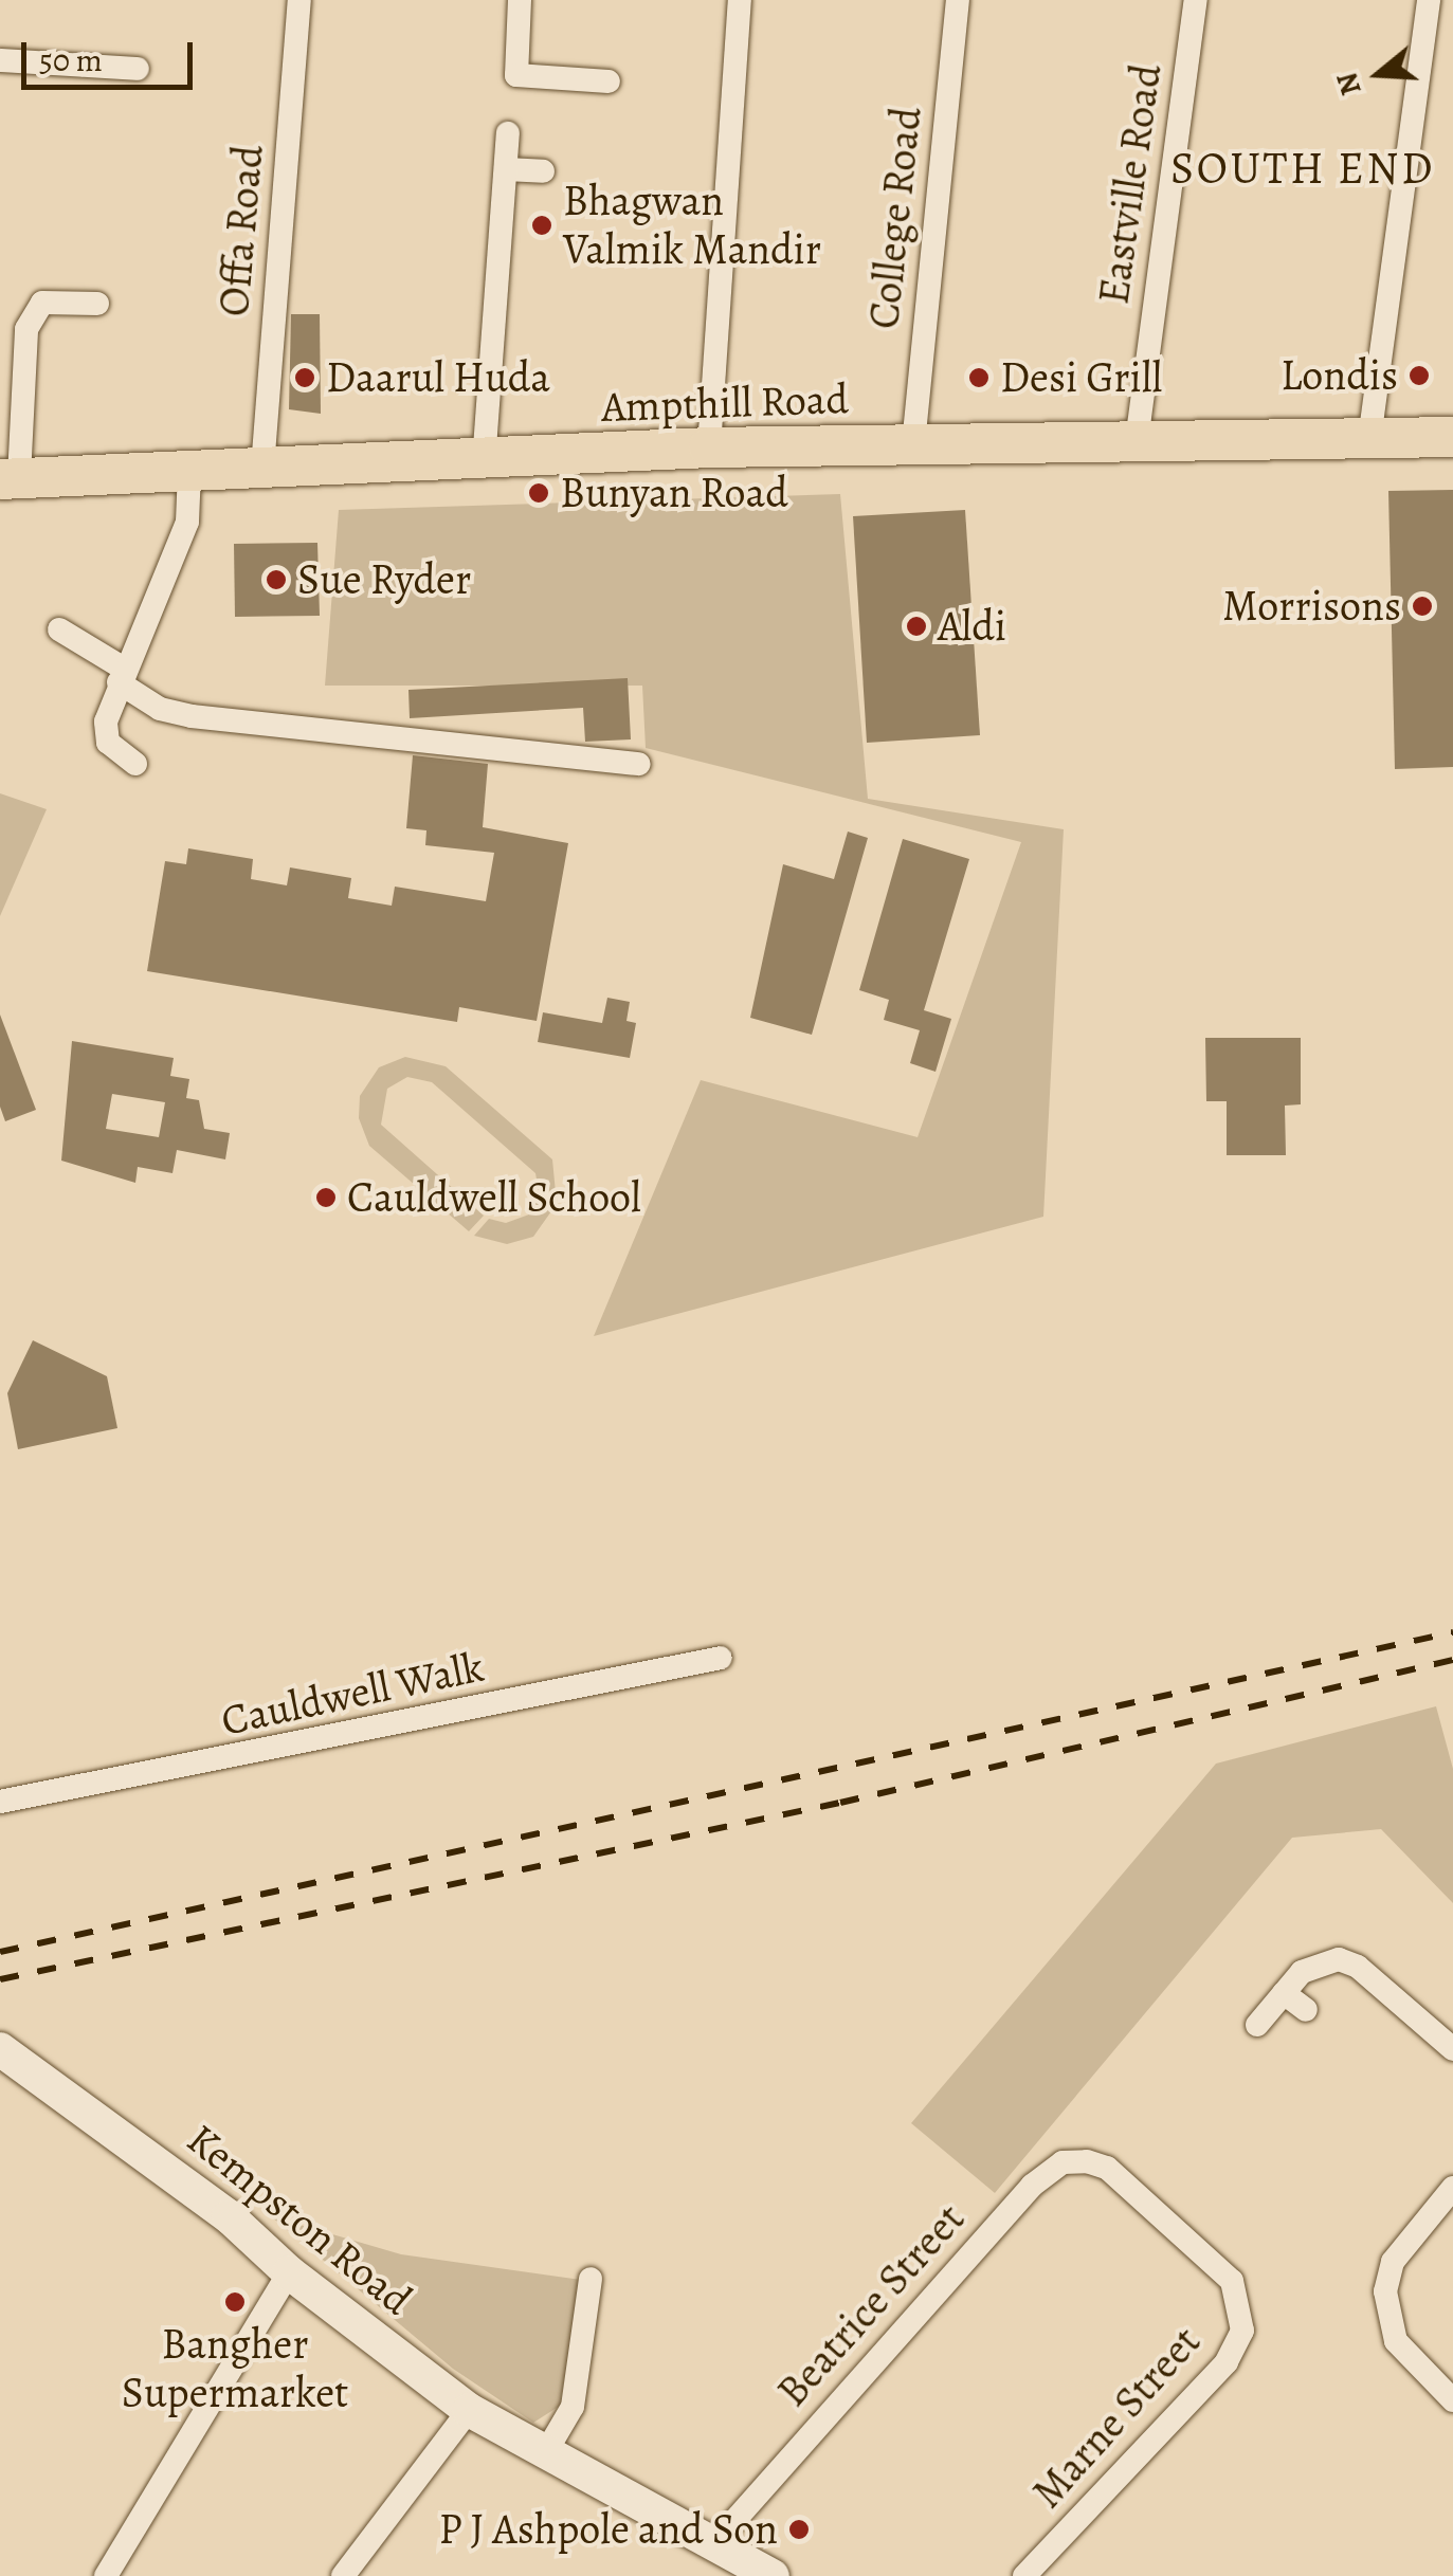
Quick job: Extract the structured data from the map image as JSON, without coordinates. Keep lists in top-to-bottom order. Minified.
{"streets":{"main road":["Ampthill Road","Kempston Road"],"street":["Eastville Road","College Road","Offa Road","Cauldwell Walk","Beatrice Street","Marne Street"]},"crossings":[["Eastville Road","Ampthill Road"],["College Road","Ampthill Road"],["Offa Road","Ampthill Road"],["Kempston Road","Beatrice Street"],["Beatrice Street","Marne Street"]],"districts":["SOUTH END"],"places":["Bhagwan Valmik Mandir","Londis","Daarul Huda","Desi Grill","Bunyan Road","Sue Ryder","Morrisons","Aldi","Cauldwell School","Bangher Supermarket","P J Ashpole and Son"],"scale_bar":"50 m","north":"left"}
